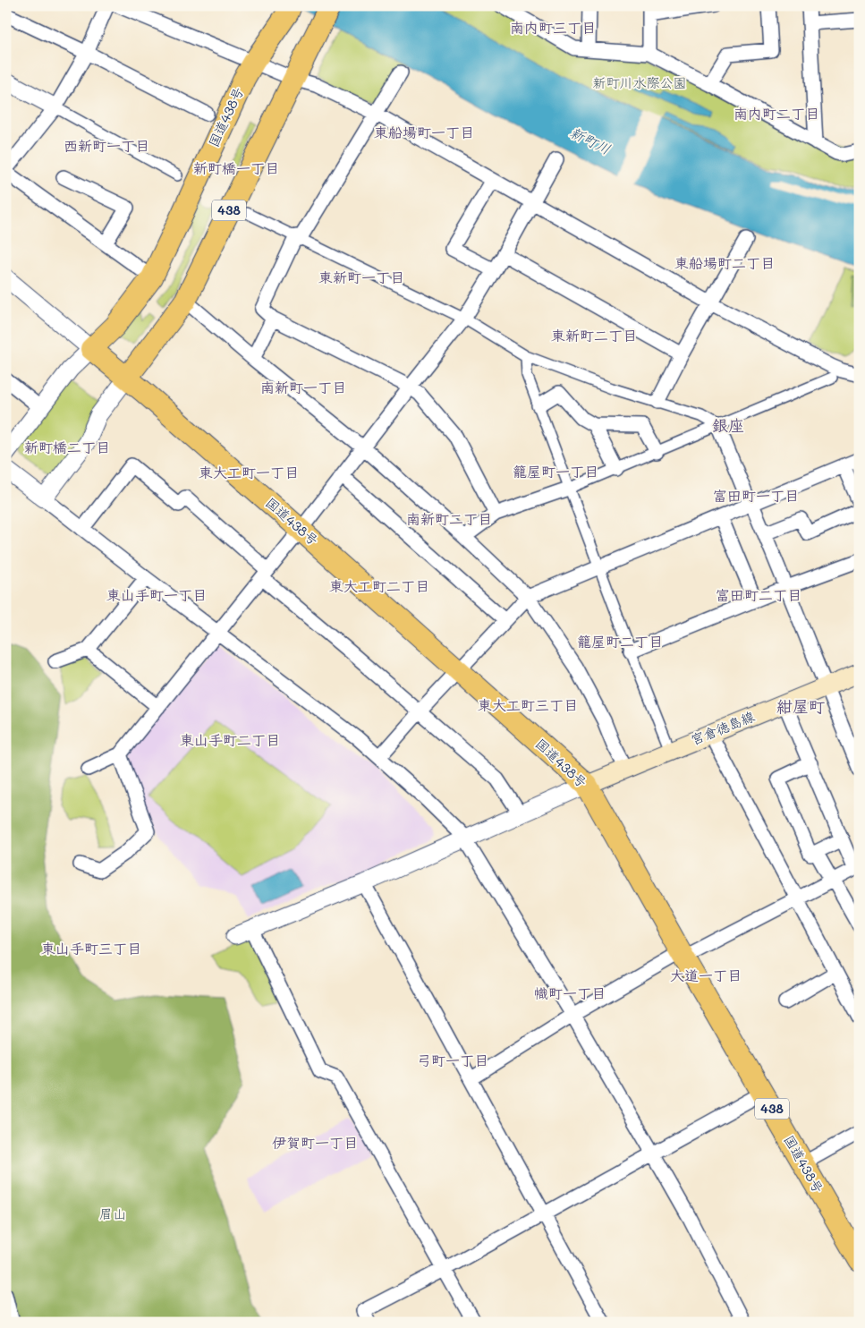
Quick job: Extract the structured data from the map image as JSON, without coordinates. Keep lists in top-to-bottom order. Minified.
{"streets":{"highway":["国道438号","438"],"main road":["宮倉徳島線"]},"crossings":[["国道438号","438"],["国道438号","宮倉徳島線"]],"districts":["南内町三丁目","南内町二丁目","東船場町一丁目","西新町一丁目","新町橋一丁目","東船場町二丁目","東新町一丁目","東新町二丁目","南新町一丁目","銀座","新町橋二丁目","籠屋町一丁目","東大工町一丁目","富田町一丁目","南新町二丁目","東大工町二丁目","東山手町一丁目","富田町二丁目","籠屋町二丁目","東大工町三丁目","紺屋町","東山手町二丁目","東山手町三丁目","大道一丁目","幟町一丁目","弓町一丁目","伊賀町一丁目"],"water":["新町川"],"parks":["新町川水際公園","眉山"]}
